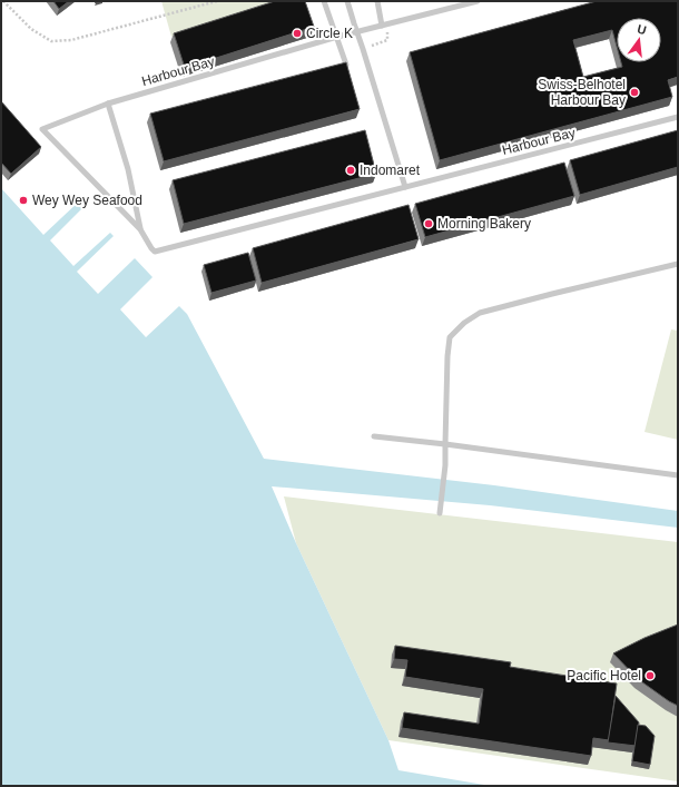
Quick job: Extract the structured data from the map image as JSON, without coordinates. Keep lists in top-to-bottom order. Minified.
{"streets":{"lane":["Harbour Bay"]},"places":["Circle K","Swiss-Belhotel Harbour Bay","Indomaret","Wey Wey Seafood","Morning Bakery","Pacific Hotel"],"north":"top"}
